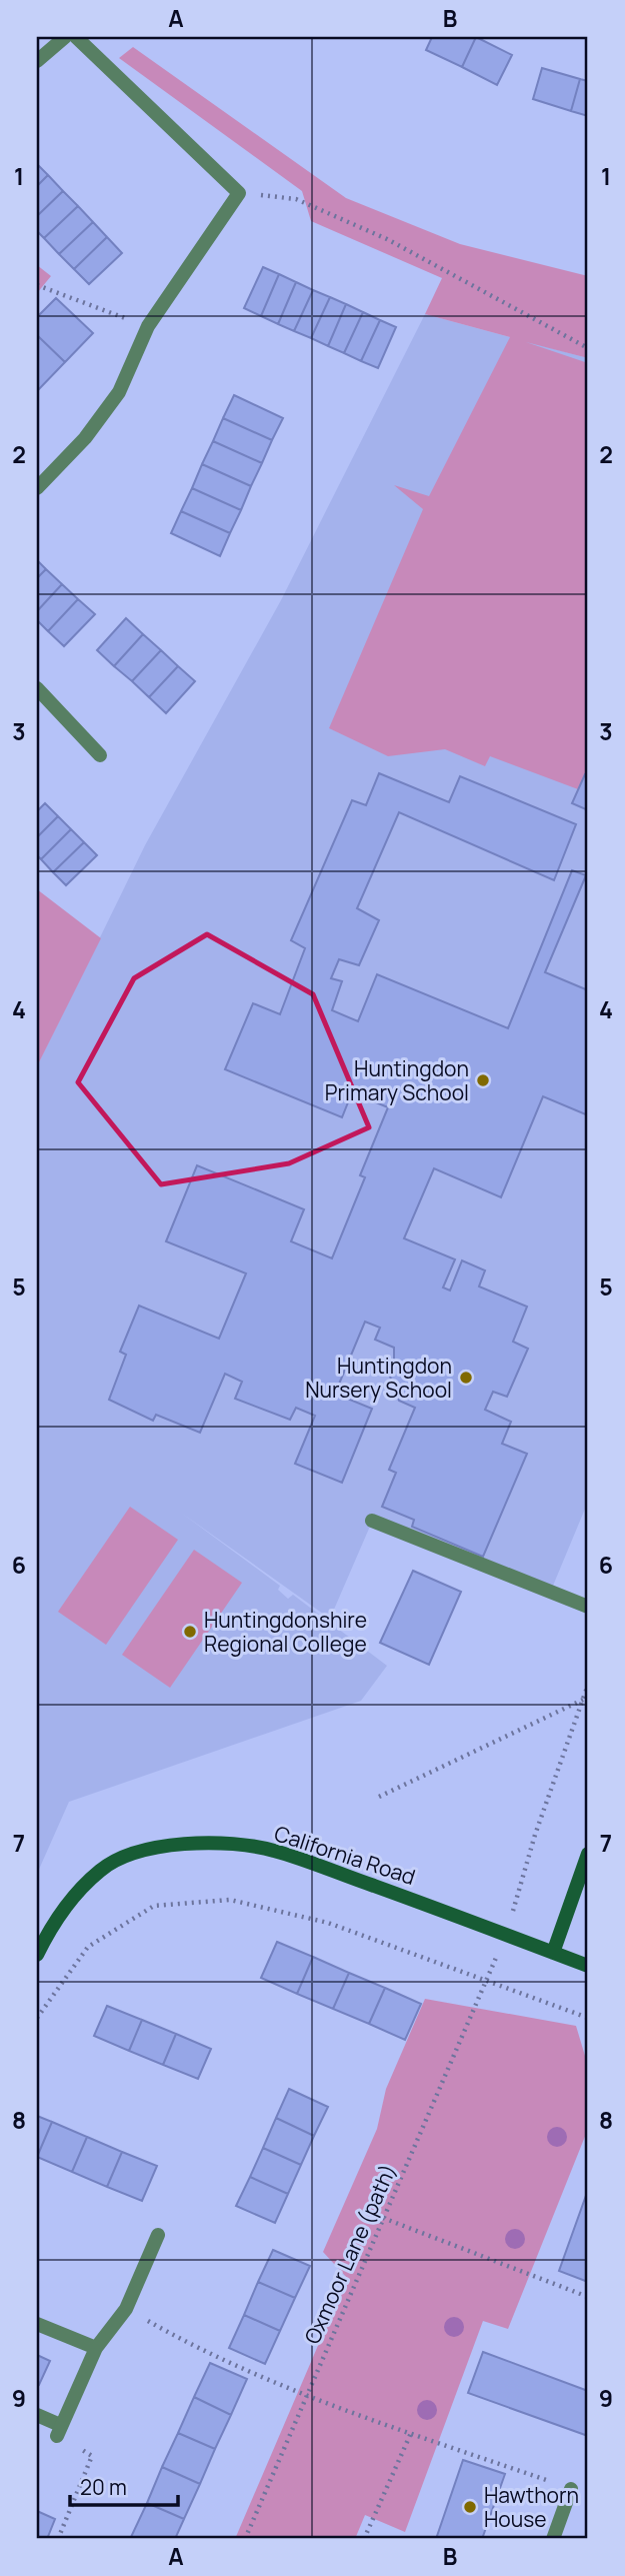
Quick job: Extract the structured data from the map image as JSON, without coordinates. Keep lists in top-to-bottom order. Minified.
{"streets":{"street":["California Road"],"path":["Oxmoor Lane (path)"]},"crossings":[["California Road","Oxmoor Lane (path)"]],"places":["Huntingdon Primary School","Huntingdon Nursery School","Huntingdonshire Regional College","Hawthorn House"],"scale_bar":"20 m","grid":{"columns":["A","B"],"rows":["1","2","3","4","5","6","7","8","9"]}}
